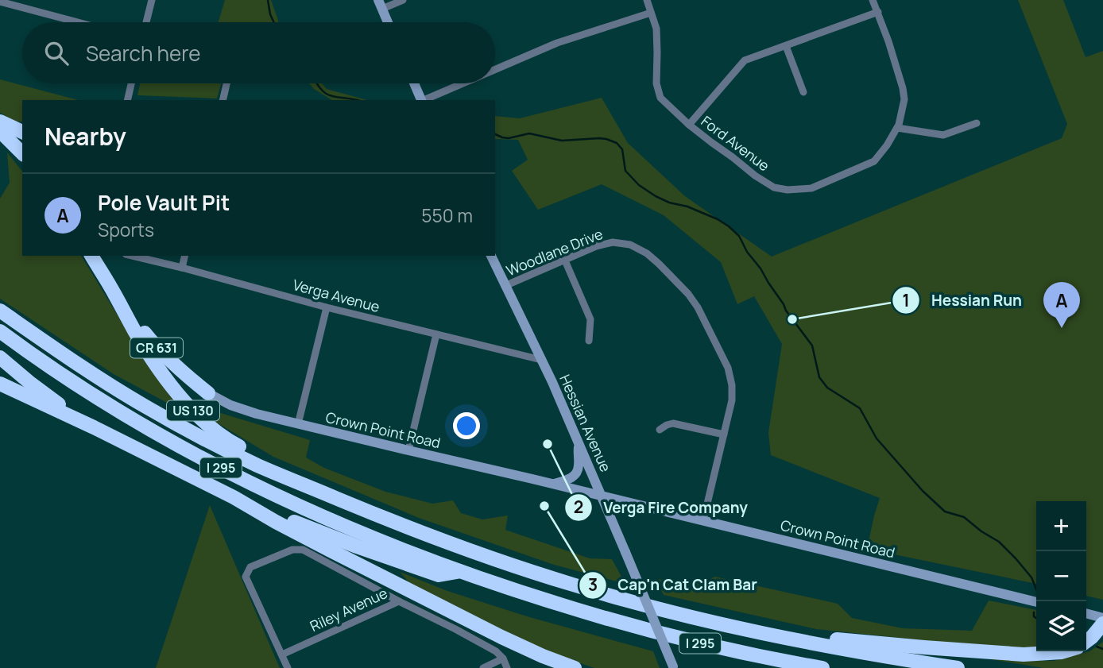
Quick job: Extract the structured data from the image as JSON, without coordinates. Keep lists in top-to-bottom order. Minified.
{"streets":{"highway":["CR 631","US 130","I 295"],"main road":["Hessian Avenue","Crown Point Road"],"street":["Ford Avenue","Woodlane Drive","Verga Avenue","Riley Avenue"]},"crossings":[["Woodlane Drive","Hessian Avenue"],["Woodlane Drive","Crown Point Road"],["Verga Avenue","Hessian Avenue"],["CR 631","US 130"],["CR 631","Crown Point Road"],["US 130","I 295"],["Hessian Avenue","Crown Point Road"]],"places":["Hessian Run","Verga Fire Company","Cap'n Cat Clam Bar"],"page":{"search":"Search here","heading":"Nearby","list":[{"mark":"A","name":"Pole Vault Pit","note":"Sports","value":"550 m"}],"pins":"A","map_buttons":["+","−"]}}
